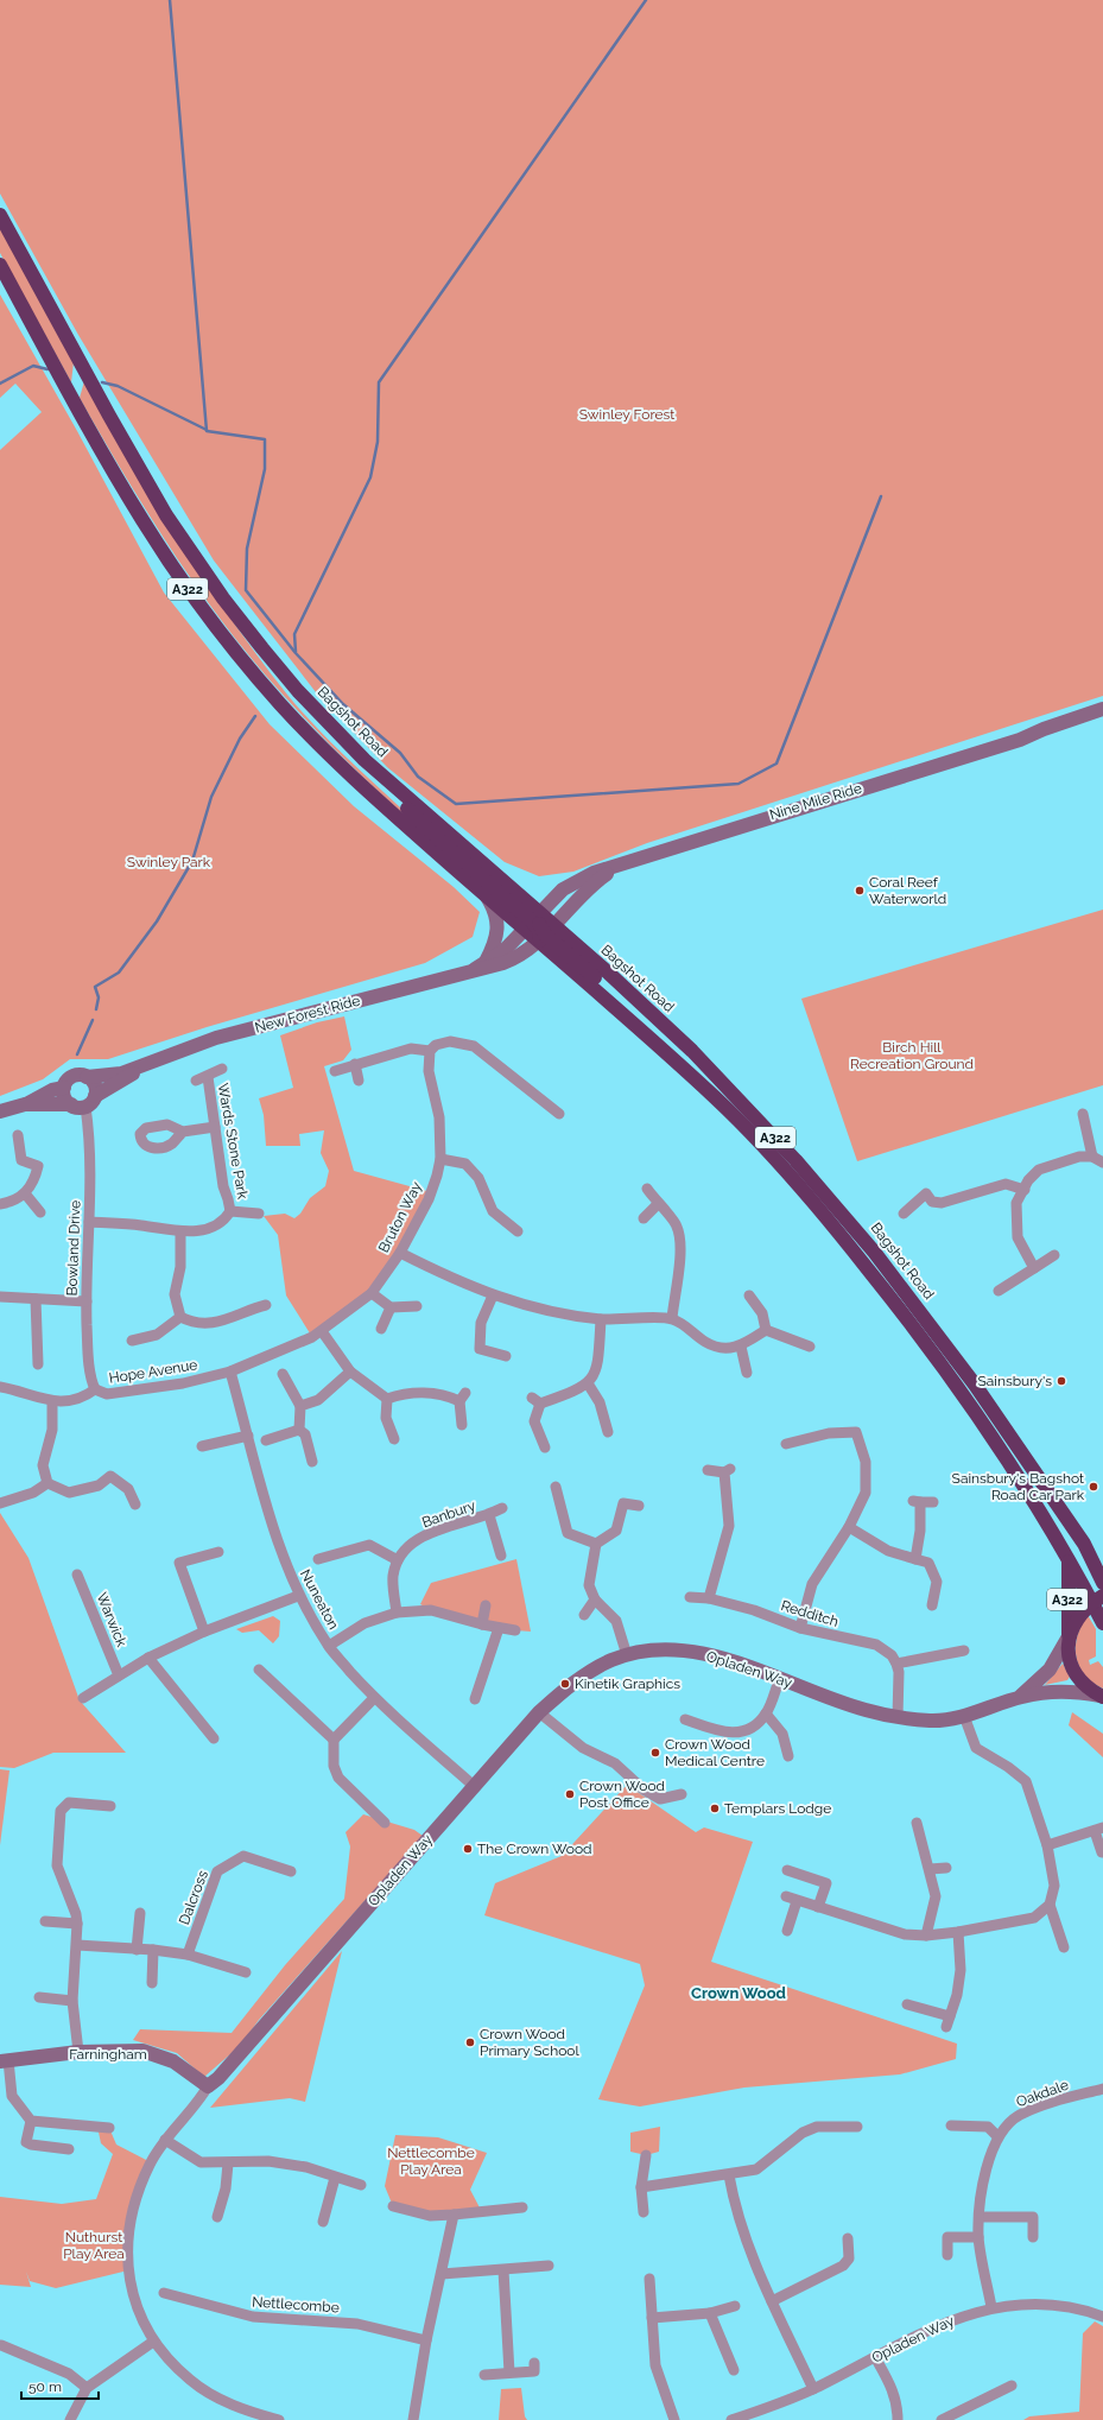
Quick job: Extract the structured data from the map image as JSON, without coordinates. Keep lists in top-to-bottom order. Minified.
{"streets":{"highway":["A322","Bagshot Road"],"main road":["Nine Mile Ride","New Forest Ride","Opladen Way","Farningham"],"street":["Wards Stone Park","Bruton Way","Bowland Drive","Hope Avenue","Banbury","Nuneaton","Redditch","Warwick","Dalcross","Oakdale","Nettlecombe"]},"crossings":[["A322","Bagshot Road"],["A322","Opladen Way"],["Bagshot Road","Nine Mile Ride"],["Bagshot Road","New Forest Ride"],["Nine Mile Ride","New Forest Ride"],["New Forest Ride","Bowland Drive"],["Bruton Way","Hope Avenue"],["Bruton Way","Nuneaton"],["Bowland Drive","Hope Avenue"],["Hope Avenue","Nuneaton"],["Nuneaton","Opladen Way"],["Opladen Way","Farningham"],["Opladen Way","Oakdale"]],"districts":["Crown Wood"],"parks":["Swinley Forest","Swinley Park","Birch Hill Recreation Ground","Nettlecombe Play Area","Nuthurst Play Area"],"places":["Coral Reef Waterworld","Sainsbury's","Sainsbury's Bagshot Road Car Park","Kinetik Graphics","Crown Wood Medical Centre","Crown Wood Post Office","Templars Lodge","The Crown Wood","Crown Wood Primary School"],"scale_bar":"50 m"}
